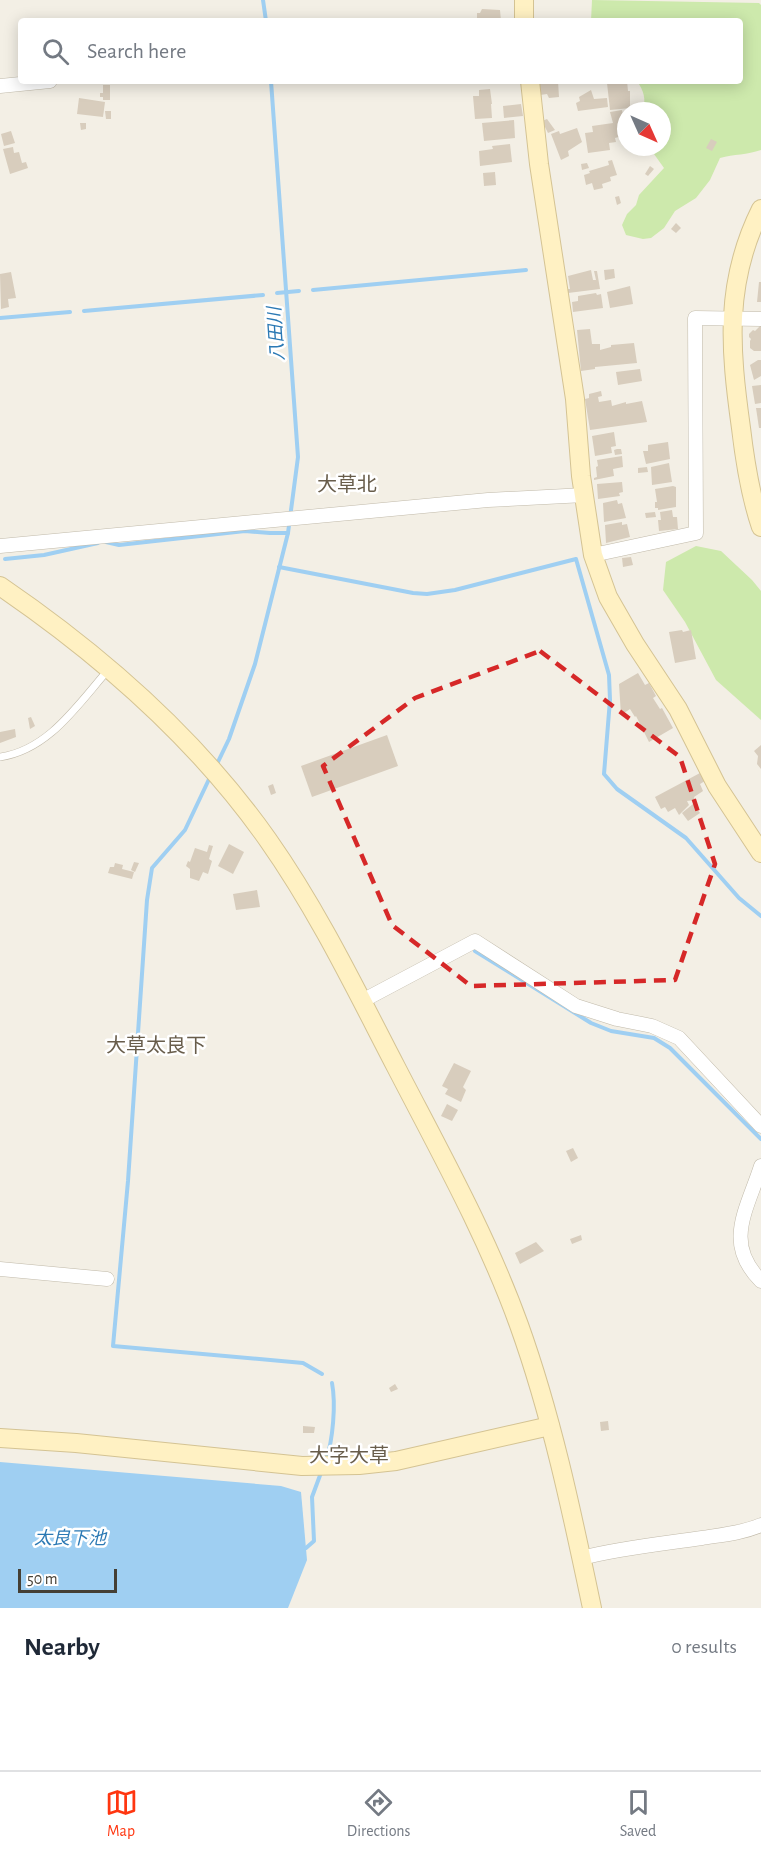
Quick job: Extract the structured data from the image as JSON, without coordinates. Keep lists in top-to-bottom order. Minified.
{"districts":["大草北","大草太良下","大字大草"],"water":["八田川","太良下池"],"scale_bar":"50 m","north":"bottom right","page":{"search":"Search here","scale":"50 m","heading":["Nearby","0 results"],"nav":["Map","Directions","Saved"]}}
